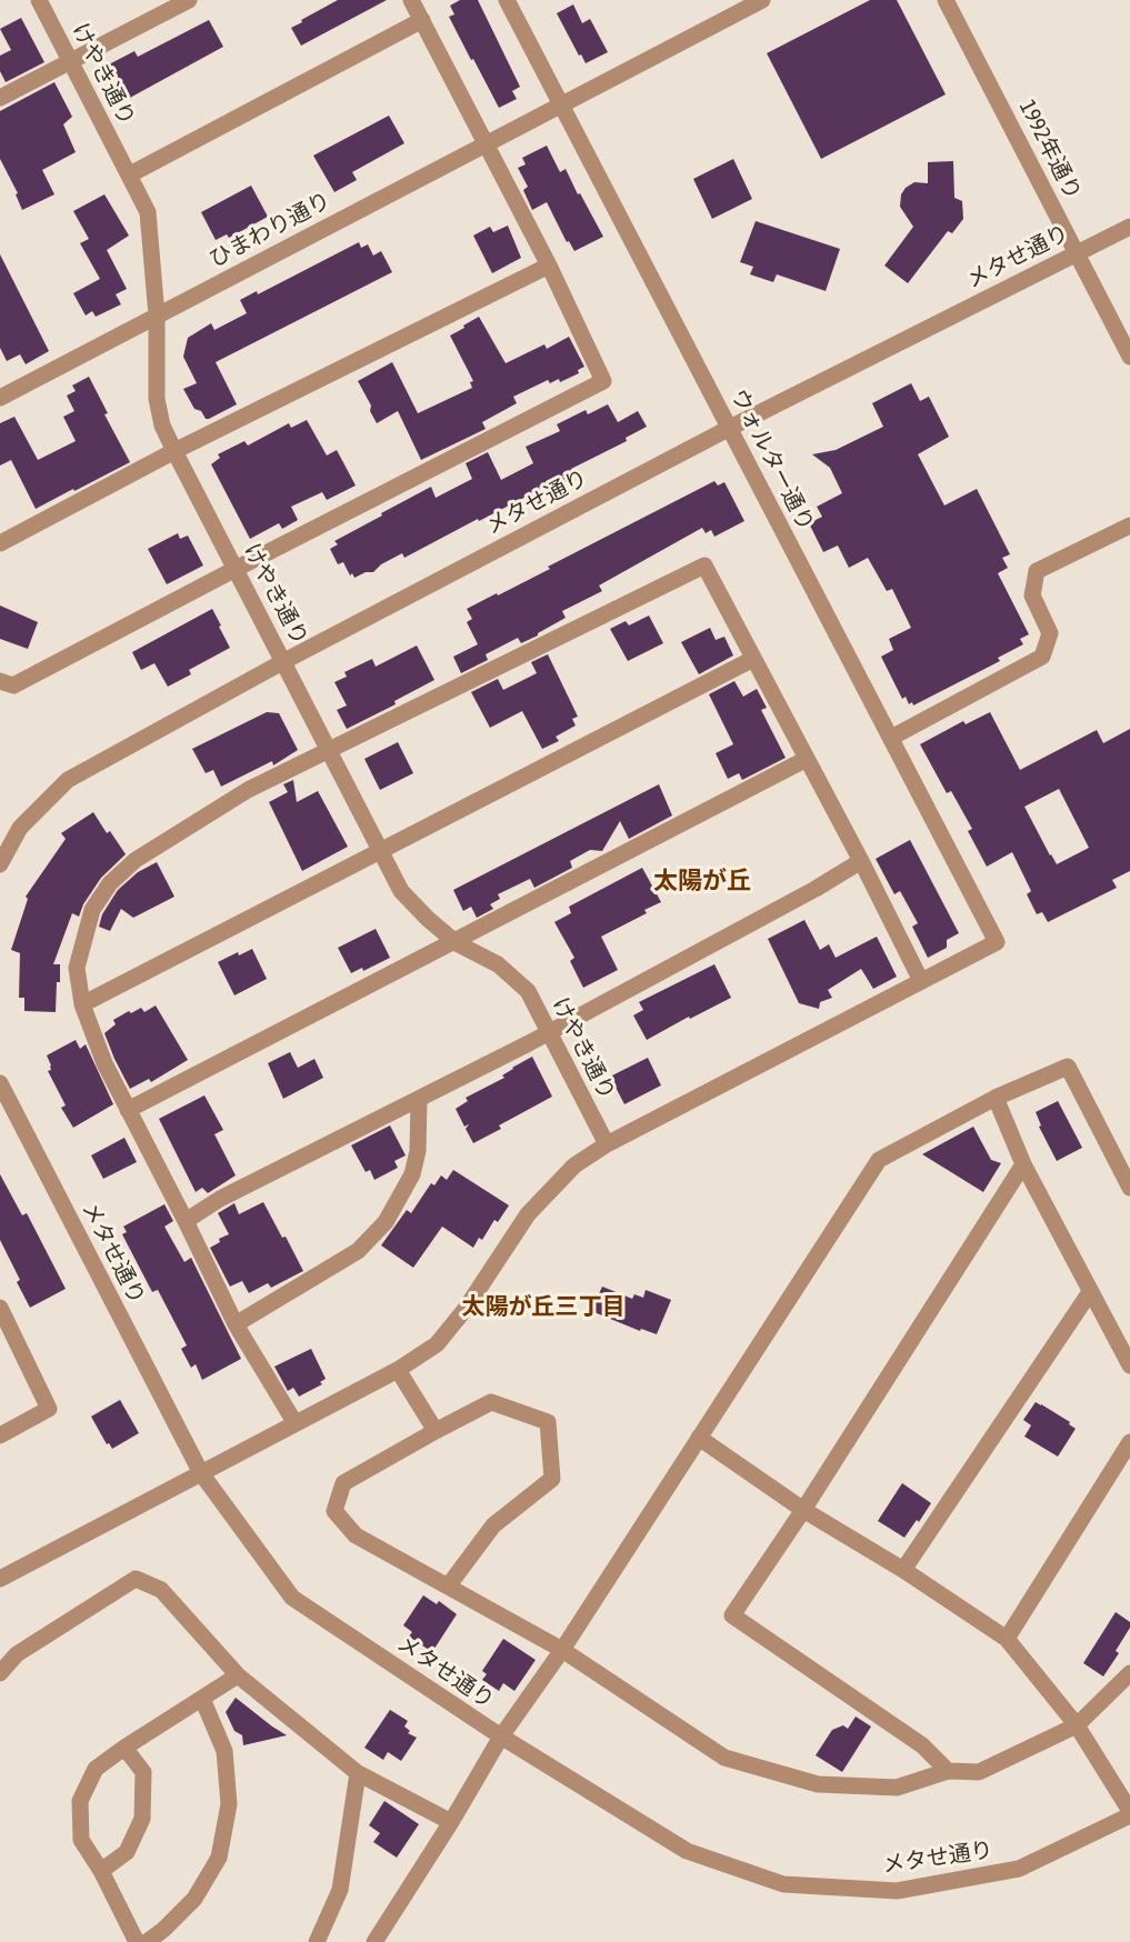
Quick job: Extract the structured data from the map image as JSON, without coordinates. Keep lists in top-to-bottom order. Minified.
{"streets":{"street":["けやき通り","1992年通り","ひまわり通り","メタせ通り","ウォルター通り"]},"crossings":[["けやき通り","ひまわり通り"],["けやき通り","メタせ通り"],["1992年通り","メタせ通り"],["ひまわり通り","ウォルター通り"],["メタせ通り","ウォルター通り"]],"districts":["太陽が丘","太陽が丘三丁目"]}
